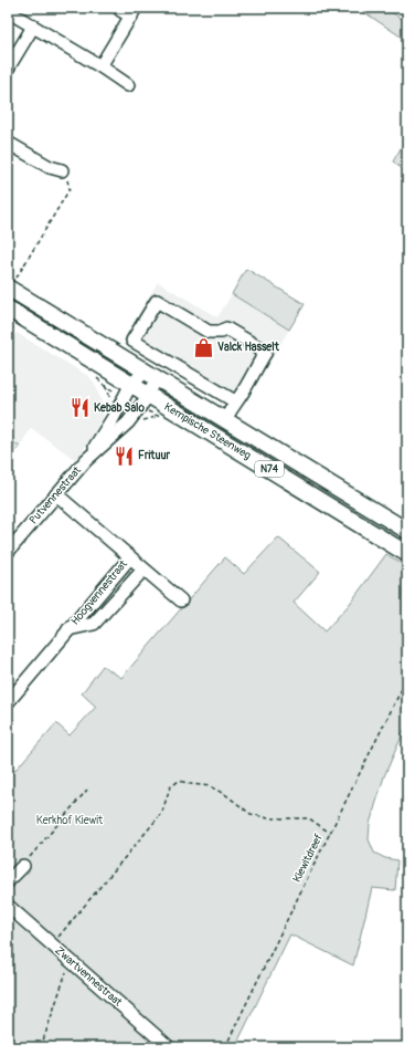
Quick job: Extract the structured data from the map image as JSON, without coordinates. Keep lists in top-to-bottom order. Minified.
{"streets":{"main road":["Kempische Steenweg","N74"],"street":["Putvennestraat","Hoogvennestraat","Zwartvennestraat"],"path":["Kiewitdreef"]},"crossings":[["Kempische Steenweg","Putvennestraat"],["Putvennestraat","Hoogvennestraat"]],"parks":["Kerkhof Kiewit"],"places":{"shop":["Valck Hasselt"],"restaurant":["Kebab Salo","Frituur"]}}
